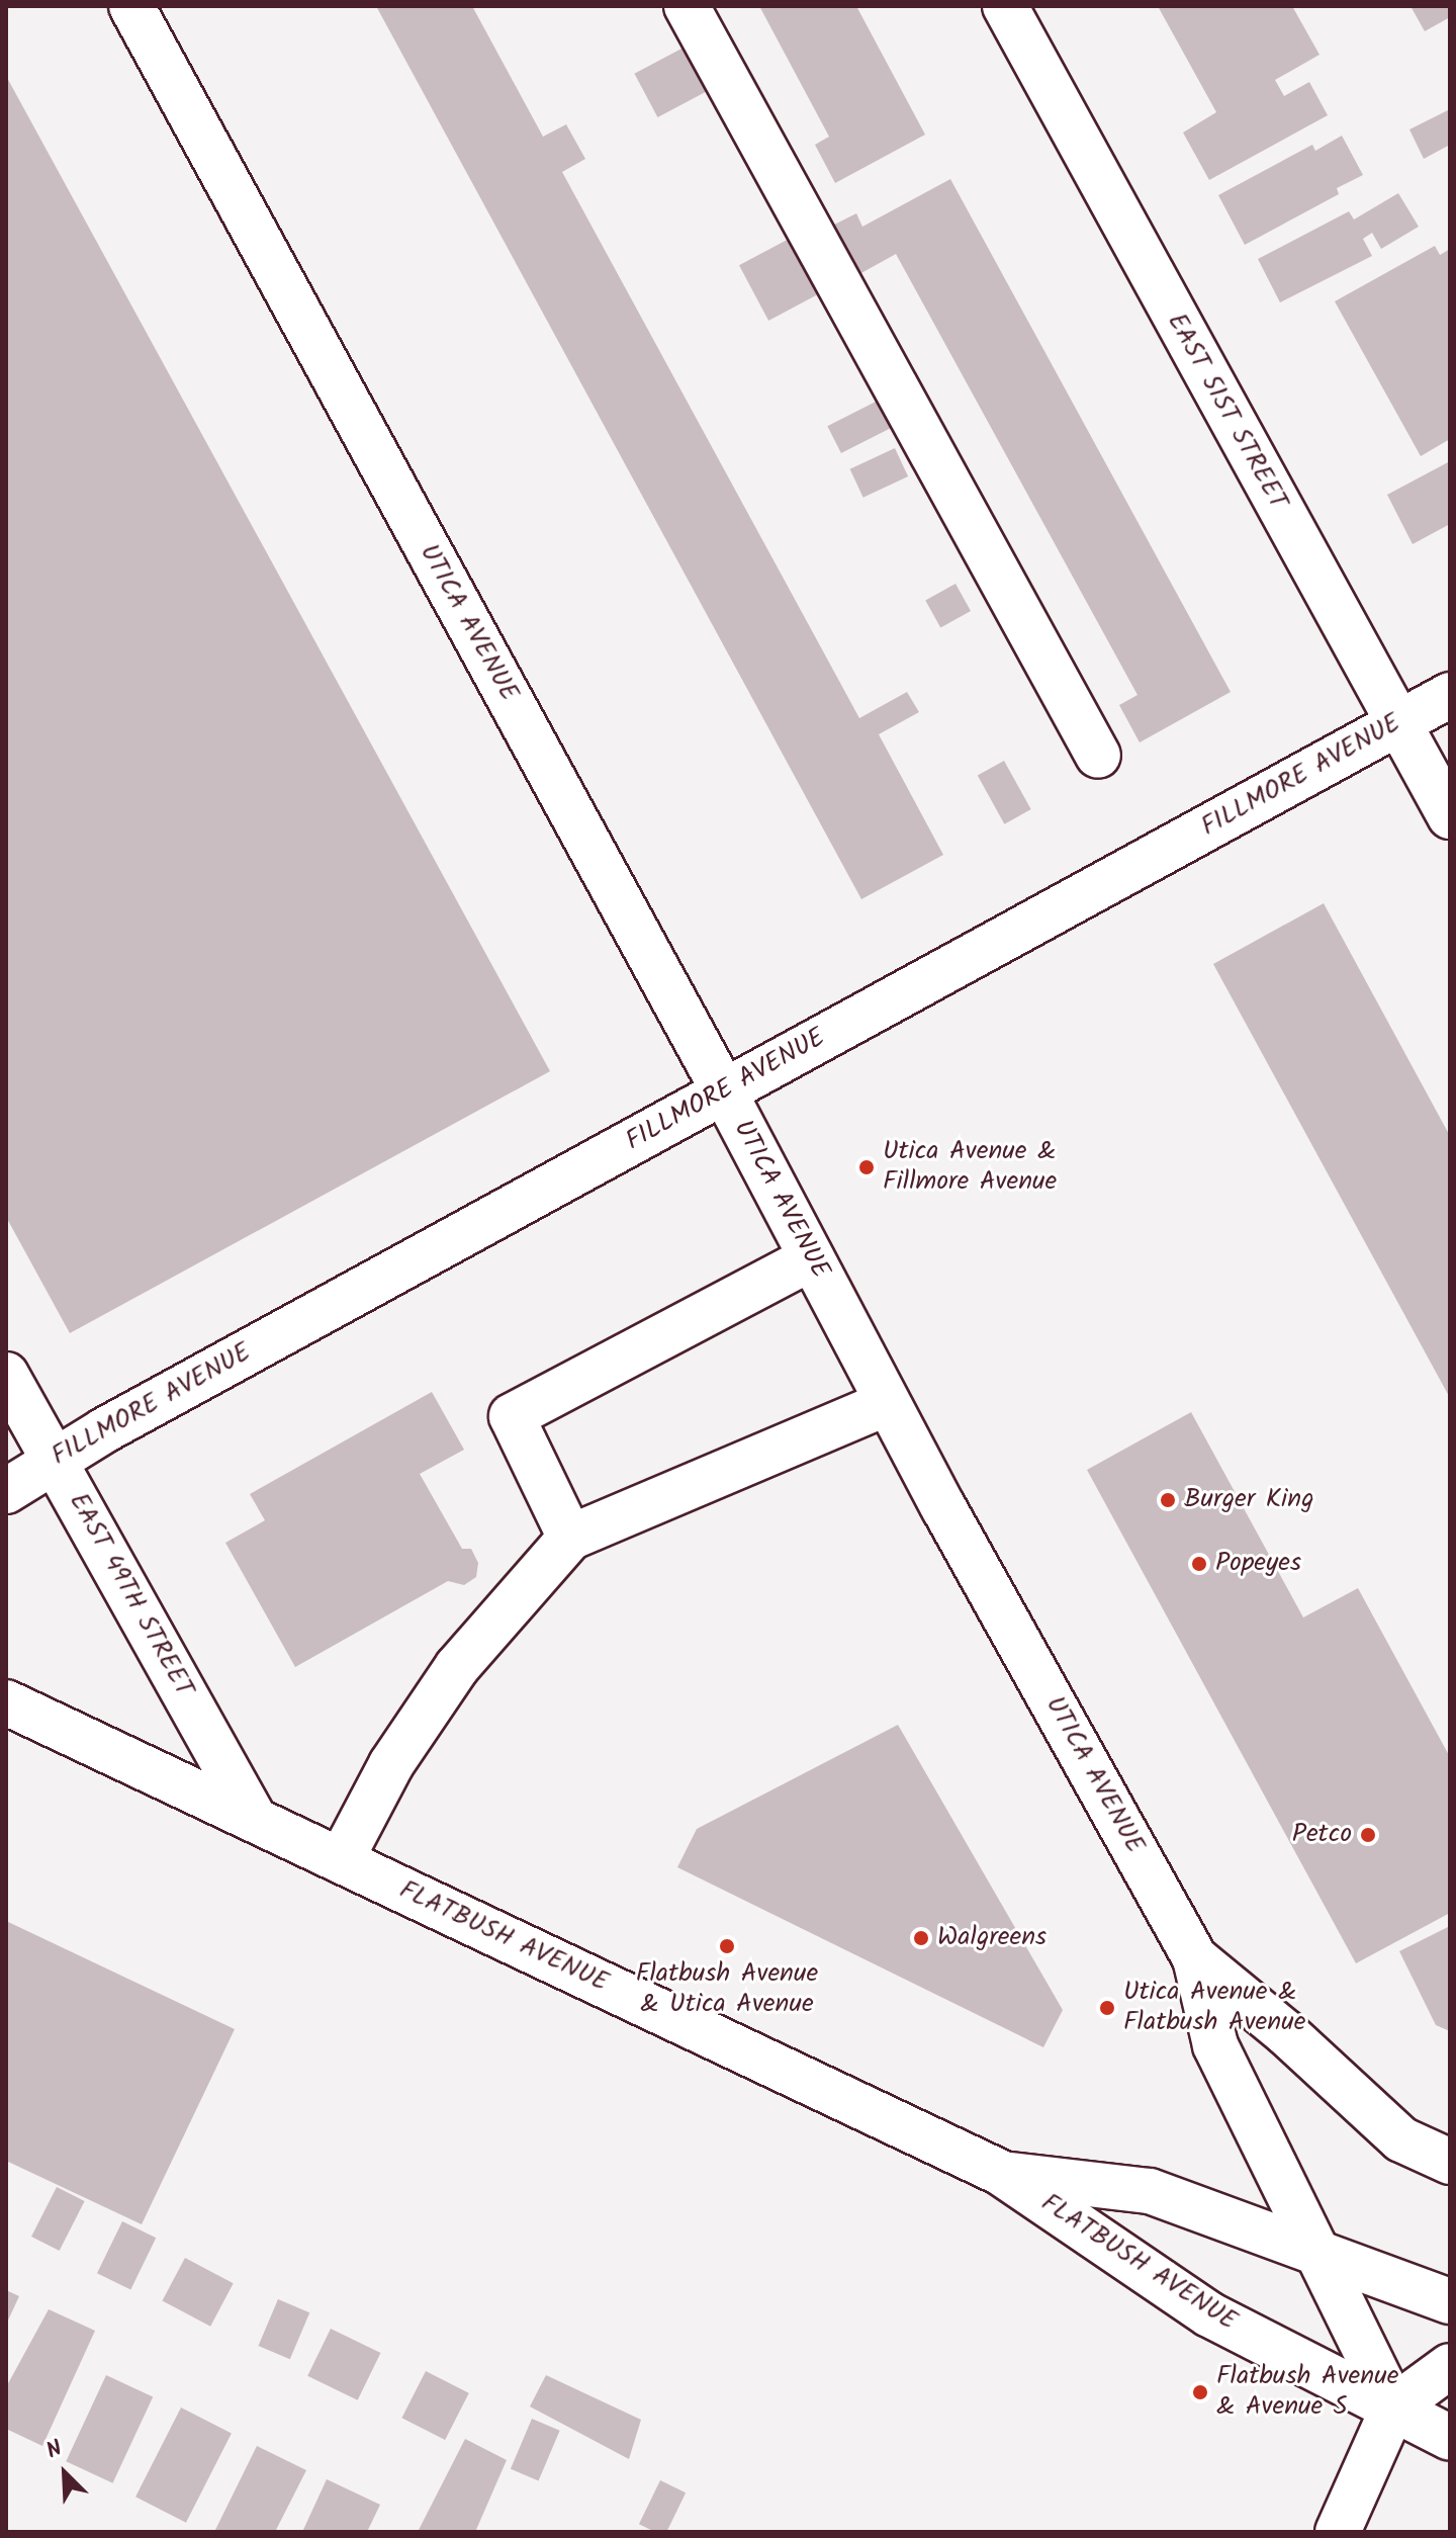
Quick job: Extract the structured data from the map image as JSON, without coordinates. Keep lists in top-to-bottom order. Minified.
{"streets":{"main road":["EAST 51ST STREET","UTICA AVENUE","FILLMORE AVENUE","EAST 49TH STREET","FLATBUSH AVENUE"]},"crossings":[["EAST 51ST STREET","FILLMORE AVENUE"],["UTICA AVENUE","FILLMORE AVENUE"],["UTICA AVENUE","FLATBUSH AVENUE"],["FILLMORE AVENUE","EAST 49TH STREET"],["EAST 49TH STREET","FLATBUSH AVENUE"]],"places":["Utica Avenue & Fillmore Avenue","Burger King","Popeyes","Petco","Walgreens","Flatbush Avenue & Utica Avenue","Utica Avenue & Flatbush Avenue","Flatbush Avenue & Avenue S"],"north":"top left"}
